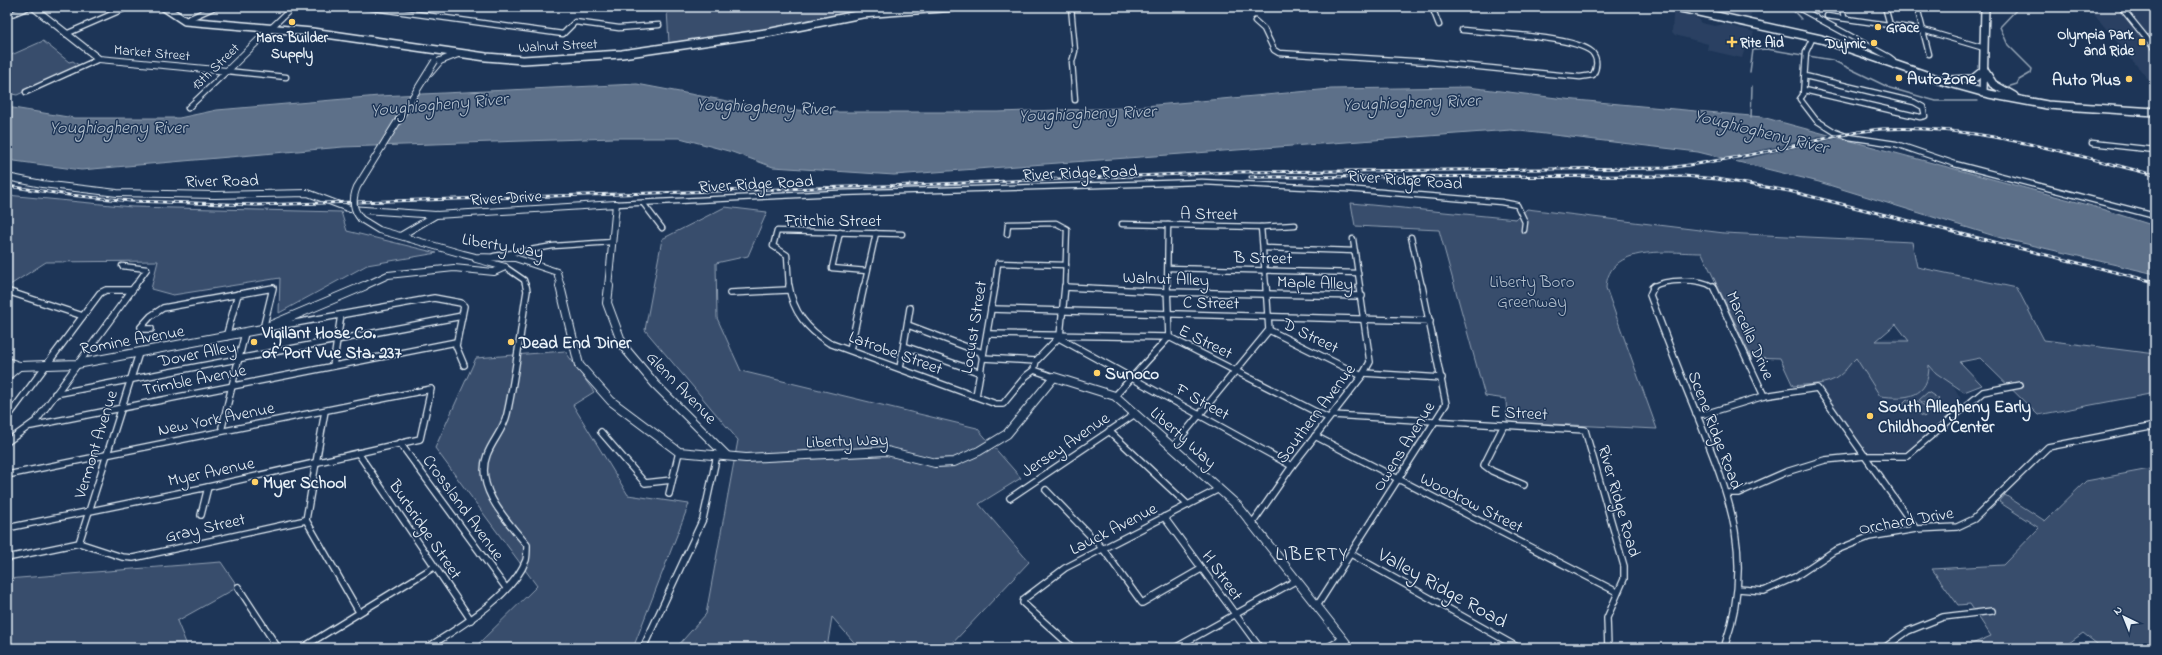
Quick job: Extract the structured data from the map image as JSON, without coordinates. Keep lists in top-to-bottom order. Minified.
{"streets":{"main road":["Walnut Street"],"street":["Market Street","13th Street","River Ridge Road","River Road","River Drive","A Street","Fritchie Street","Liberty Way","B Street","Walnut Alley","Maple Alley","C Street","Locust Street","D Street","Marcella Drive","Romine Avenue","E Street","Latrobe Street","Dover Alley","Trimble Avenue","Glenn Avenue","F Street","Southern Avenue","New York Avenue","Scene Ridge Road","Vermont Avenue","Jersey Avenue","Owens Avenue","Myer Avenue","Woodrow Street","Crossland Avenue","Orchard Drive","Gray Street","Lauck Avenue","Burbridge Street","H Street","Valley Ridge Road"]},"crossings":[["Walnut Street","13th Street"],["Market Street","13th Street"],["River Ridge Road","River Drive"],["River Ridge Road","E Street"],["River Ridge Road","Glenn Avenue"],["River Ridge Road","Woodrow Street"],["River Road","River Drive"],["River Drive","Liberty Way"],["River Drive","Glenn Avenue"],["Fritchie Street","Latrobe Street"],["Liberty Way","Glenn Avenue"],["Liberty Way","Southern Avenue"],["Liberty Way","Jersey Avenue"],["Liberty Way","Owens Avenue"],["Liberty Way","Lauck Avenue"],["B Street","Southern Avenue"],["Walnut Alley","Maple Alley"],["Maple Alley","Southern Avenue"],["C Street","Locust Street"],["C Street","Southern Avenue"],["C Street","Owens Avenue"],["Locust Street","E Street"],["Locust Street","Latrobe Street"],["D Street","Southern Avenue"],["D Street","Owens Avenue"],["Marcella Drive","Scene Ridge Road"],["Romine Avenue","Dover Alley"],["Romine Avenue","Vermont Avenue"],["E Street","F Street"],["E Street","Southern Avenue"],["E Street","Owens Avenue"],["Dover Alley","Vermont Avenue"],["Trimble Avenue","Vermont Avenue"],["F Street","Southern Avenue"],["Southern Avenue","Woodrow Street"],["New York Avenue","Vermont Avenue"],["New York Avenue","Myer Avenue"],["Scene Ridge Road","Orchard Drive"],["Vermont Avenue","Myer Avenue"],["Vermont Avenue","Gray Street"],["Owens Avenue","Woodrow Street"],["Owens Avenue","Valley Ridge Road"],["Myer Avenue","Crossland Avenue"],["Myer Avenue","Burbridge Street"],["Lauck Avenue","H Street"]],"districts":["LIBERTY"],"water":["Youghiogheny River"],"parks":["Liberty Boro Greenway"],"places":{"other":["Mars Builder Supply","Grace","Dujmic","AutoZone","Auto Plus","Vigilant Hose Co. of Port Vue Sta. 237","Dead End Diner","Sunoco","South Allegheny Early Childhood Center","Myer School"],"health":["Rite Aid"],"transit":["Olympia Park and Ride"]},"north":"top left"}
